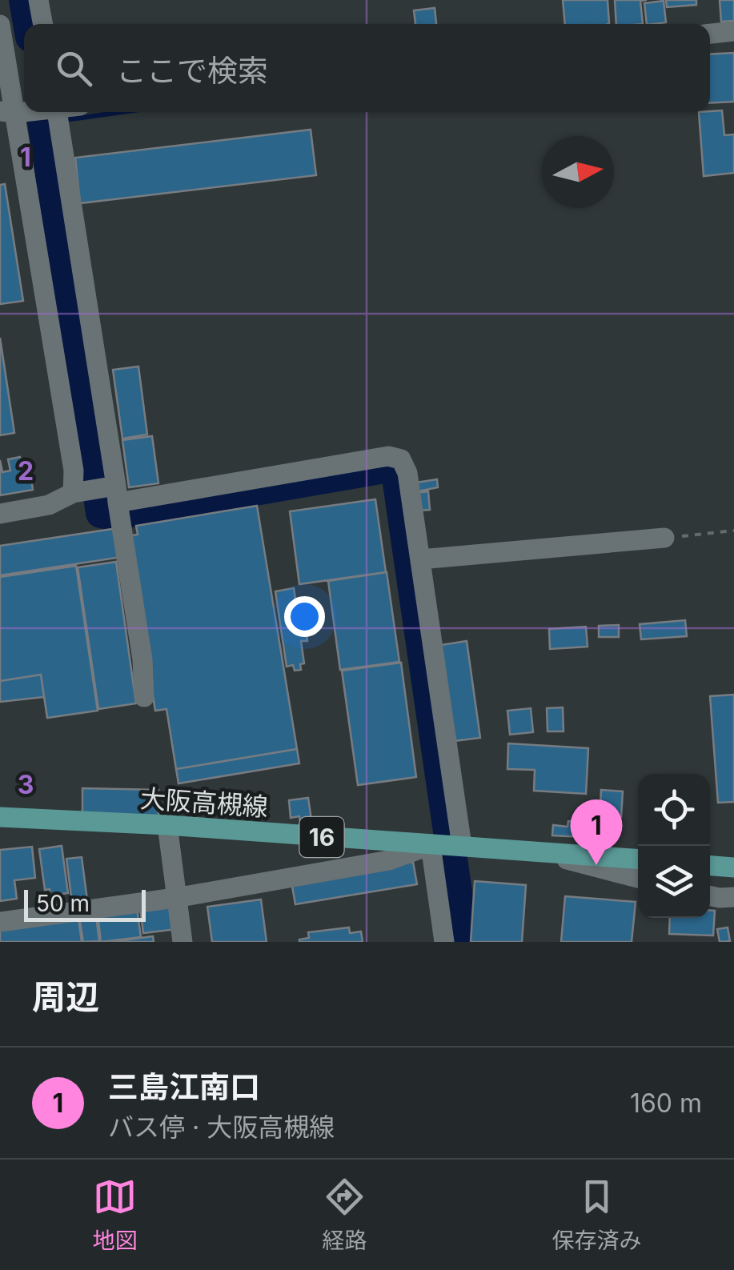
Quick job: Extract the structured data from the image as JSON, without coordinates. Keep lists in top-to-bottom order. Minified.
{"streets":{"main road":["大阪高槻線","16"]},"scale_bar":"50 m","north":"right","page":{"search":"ここで検索","pins":"1","scale":"50 m","heading":"周辺","list":[{"mark":"1","name":"三島江南口","note":"バス停 · 大阪高槻線","value":"160 m"}],"nav":["地図","経路","保存済み"]},"grid":{"rows":["1","2","3"]}}
